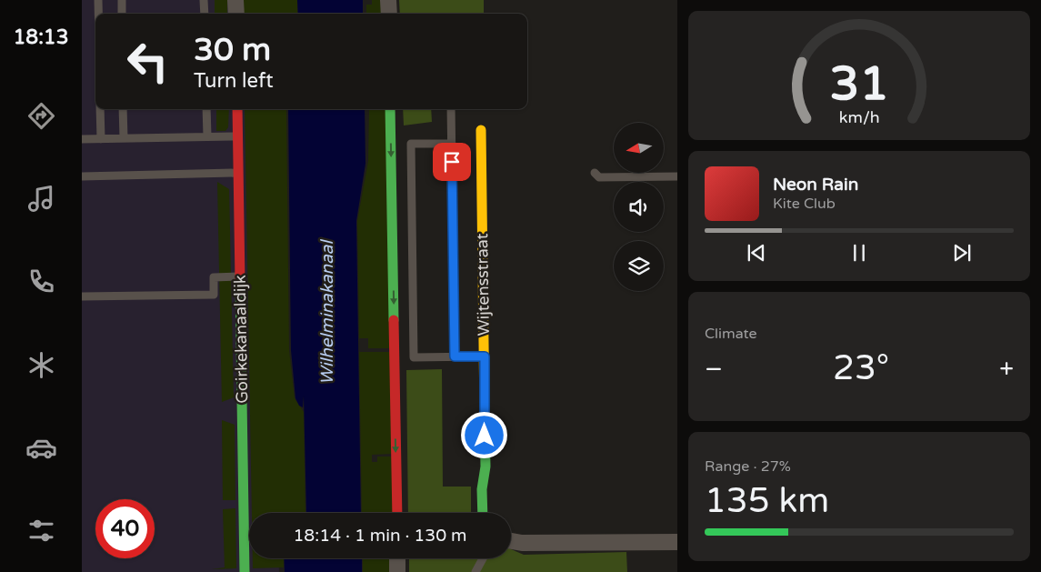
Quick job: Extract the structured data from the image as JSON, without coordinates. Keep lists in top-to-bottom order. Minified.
{"streets":{"street":["Wijtensstraat","Goirkekanaaldijk"]},"water":["Wilhelminakanaal"],"north":"left","page":{"tabs":"18:13","turn":["30 m","Turn left"],"song":["Neon Rain","Kite Club"],"tile":["Climate",["Range · 27%","135 km"]],"heat":["−","23°","+"],"limit":"40","trip":"18:14 · 1 min · 130 m","gauge":["31","km/h"]}}
